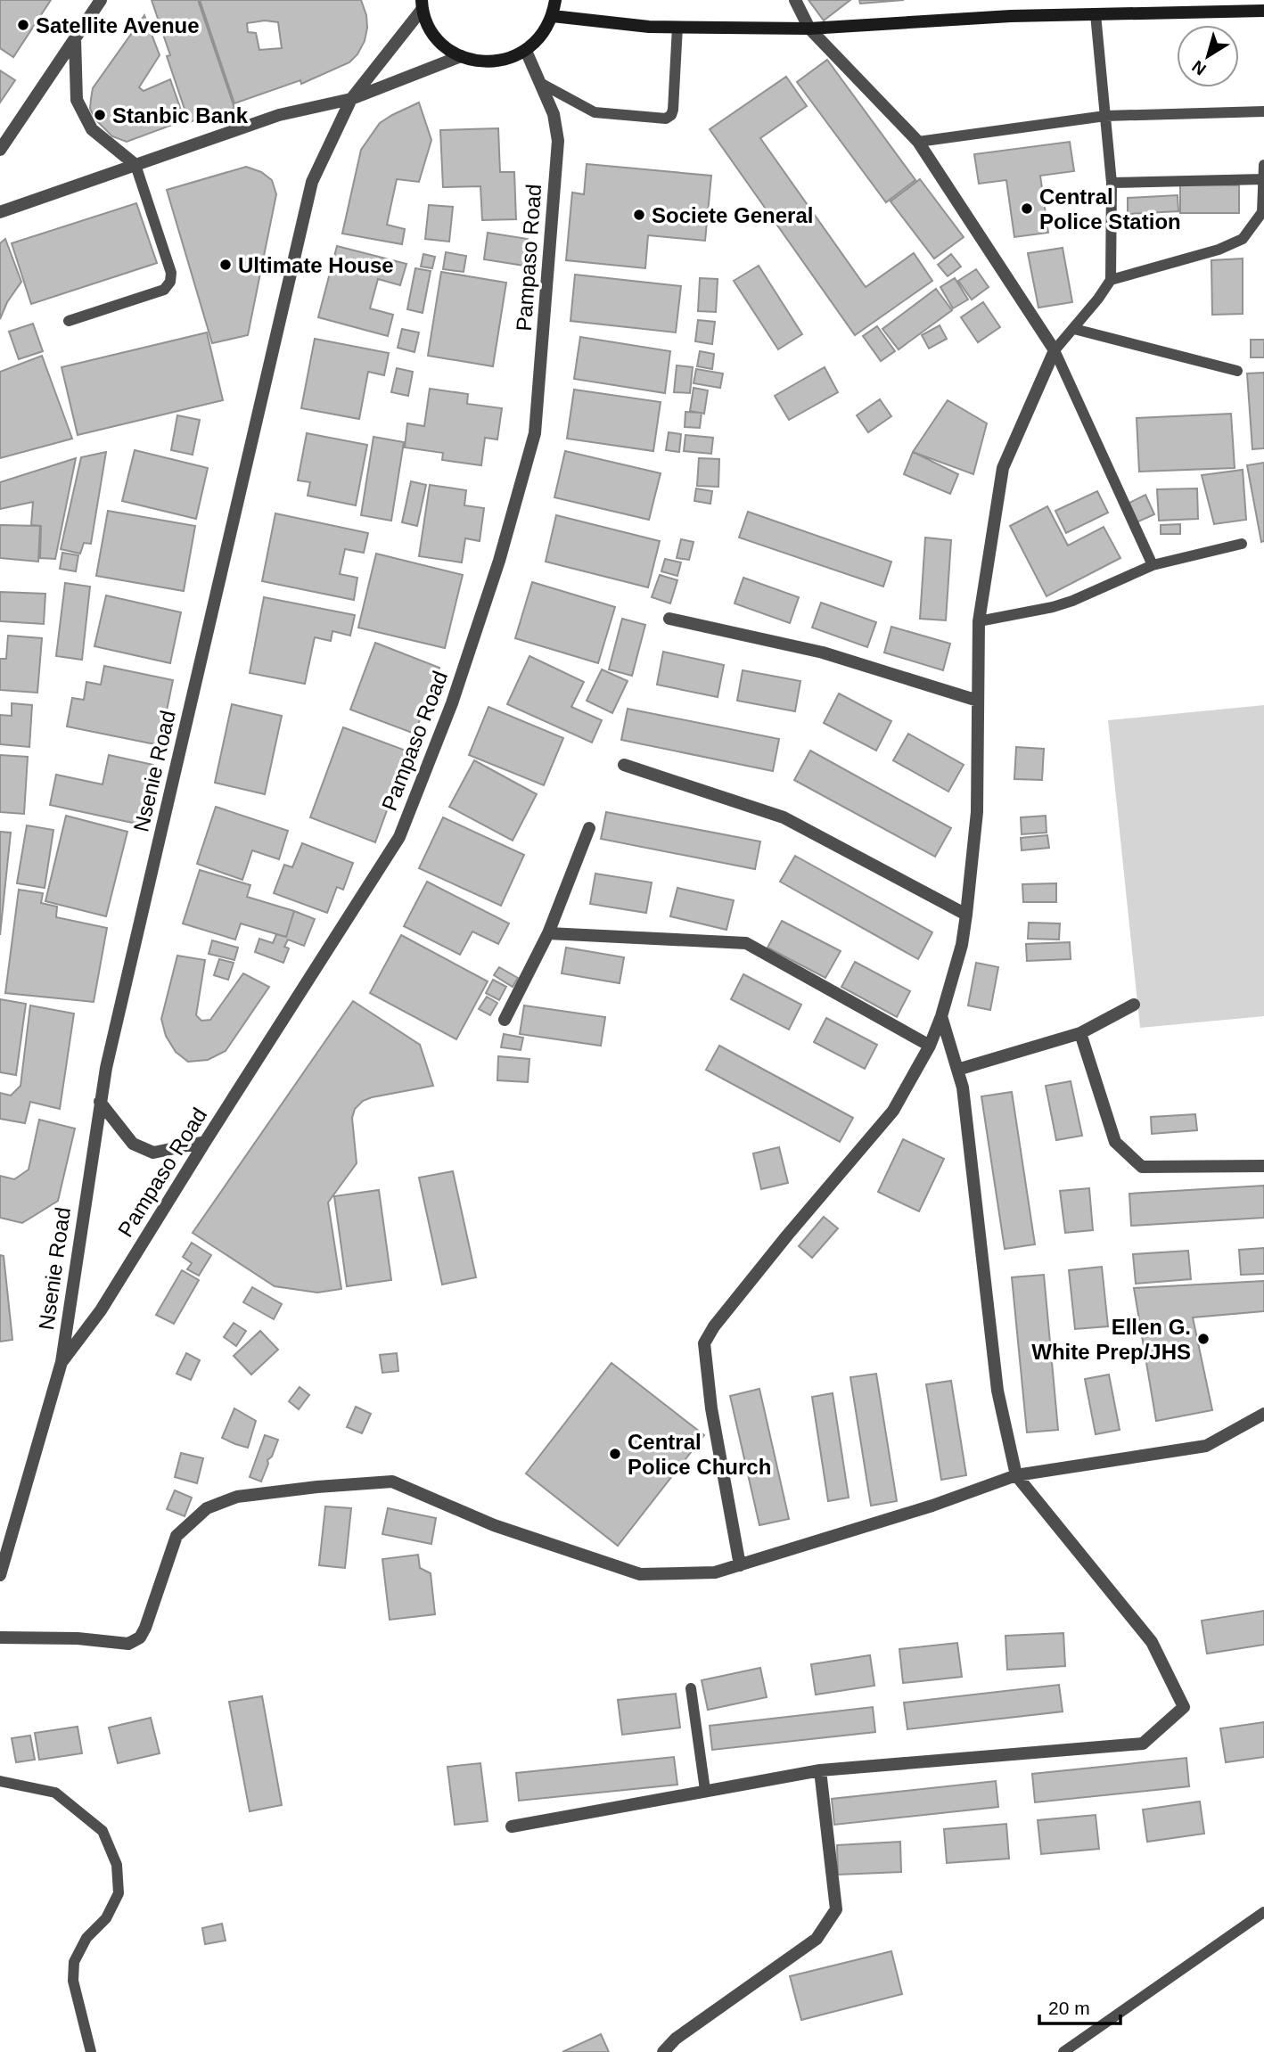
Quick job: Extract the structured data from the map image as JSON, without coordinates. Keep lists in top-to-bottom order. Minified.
{"streets":{"street":["Pampaso Road","Nsenie Road"]},"crossings":[["Pampaso Road","Nsenie Road"]],"places":["Satellite Avenue","Stanbic Bank","Central Police Station","Societe General","Ultimate House","Ellen G. White Prep/JHS","Central Police Church"],"scale_bar":"20 m","north":"bottom left"}
